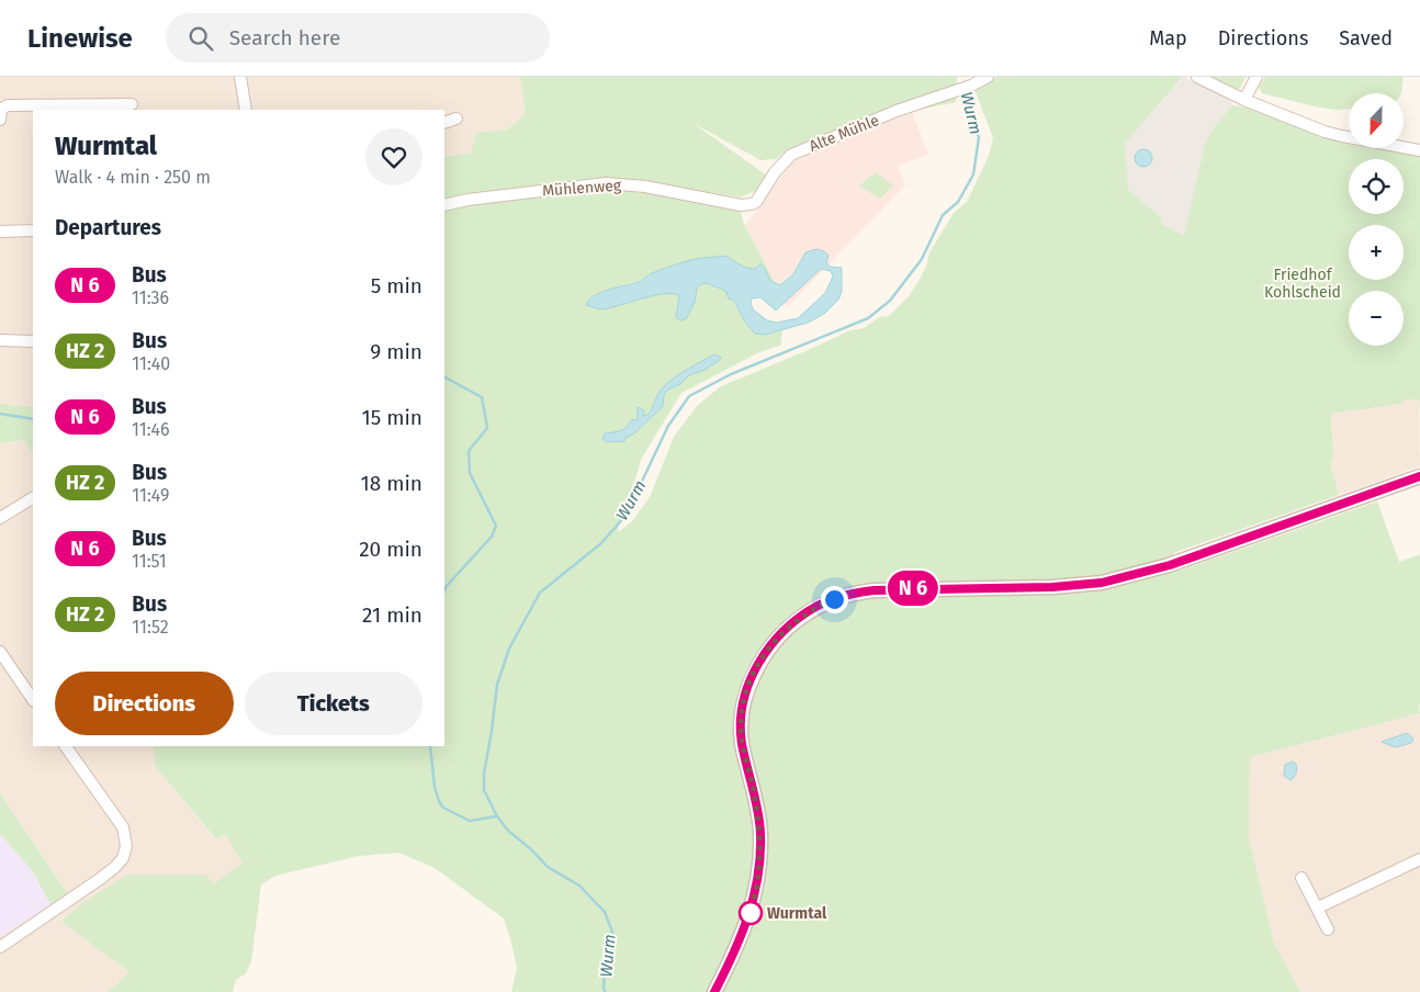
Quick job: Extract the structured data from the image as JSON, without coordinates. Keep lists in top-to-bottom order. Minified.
{"streets":{"street":["Alte Mühle","Mühlenweg"]},"crossings":[["Alte Mühle","Mühlenweg"]],"water":["Wurm"],"parks":["Friedhof Kohlscheid"],"places":["Wurmtal"],"north":"bottom","page":{"header":"Linewise","search":"Search here","nav":["Map","Directions","Saved"],"on_map":"N 6","map_buttons":["+","−"],"heading":[["Wurmtal","Walk · 4 min · 250 m"],"Departures"],"list":[{"mark":"N 6","name":"Bus","note":"11:36","value":"5 min"},{"mark":"HZ 2","name":"Bus","note":"11:40","value":"9 min"},{"mark":"N 6","name":"Bus","note":"11:46","value":"15 min"},{"mark":"HZ 2","name":"Bus","note":"11:49","value":"18 min"},{"mark":"N 6","name":"Bus","note":"11:51","value":"20 min"},{"mark":"HZ 2","name":"Bus","note":"11:52","value":"21 min"}],"buttons":["Directions","Tickets"]}}
